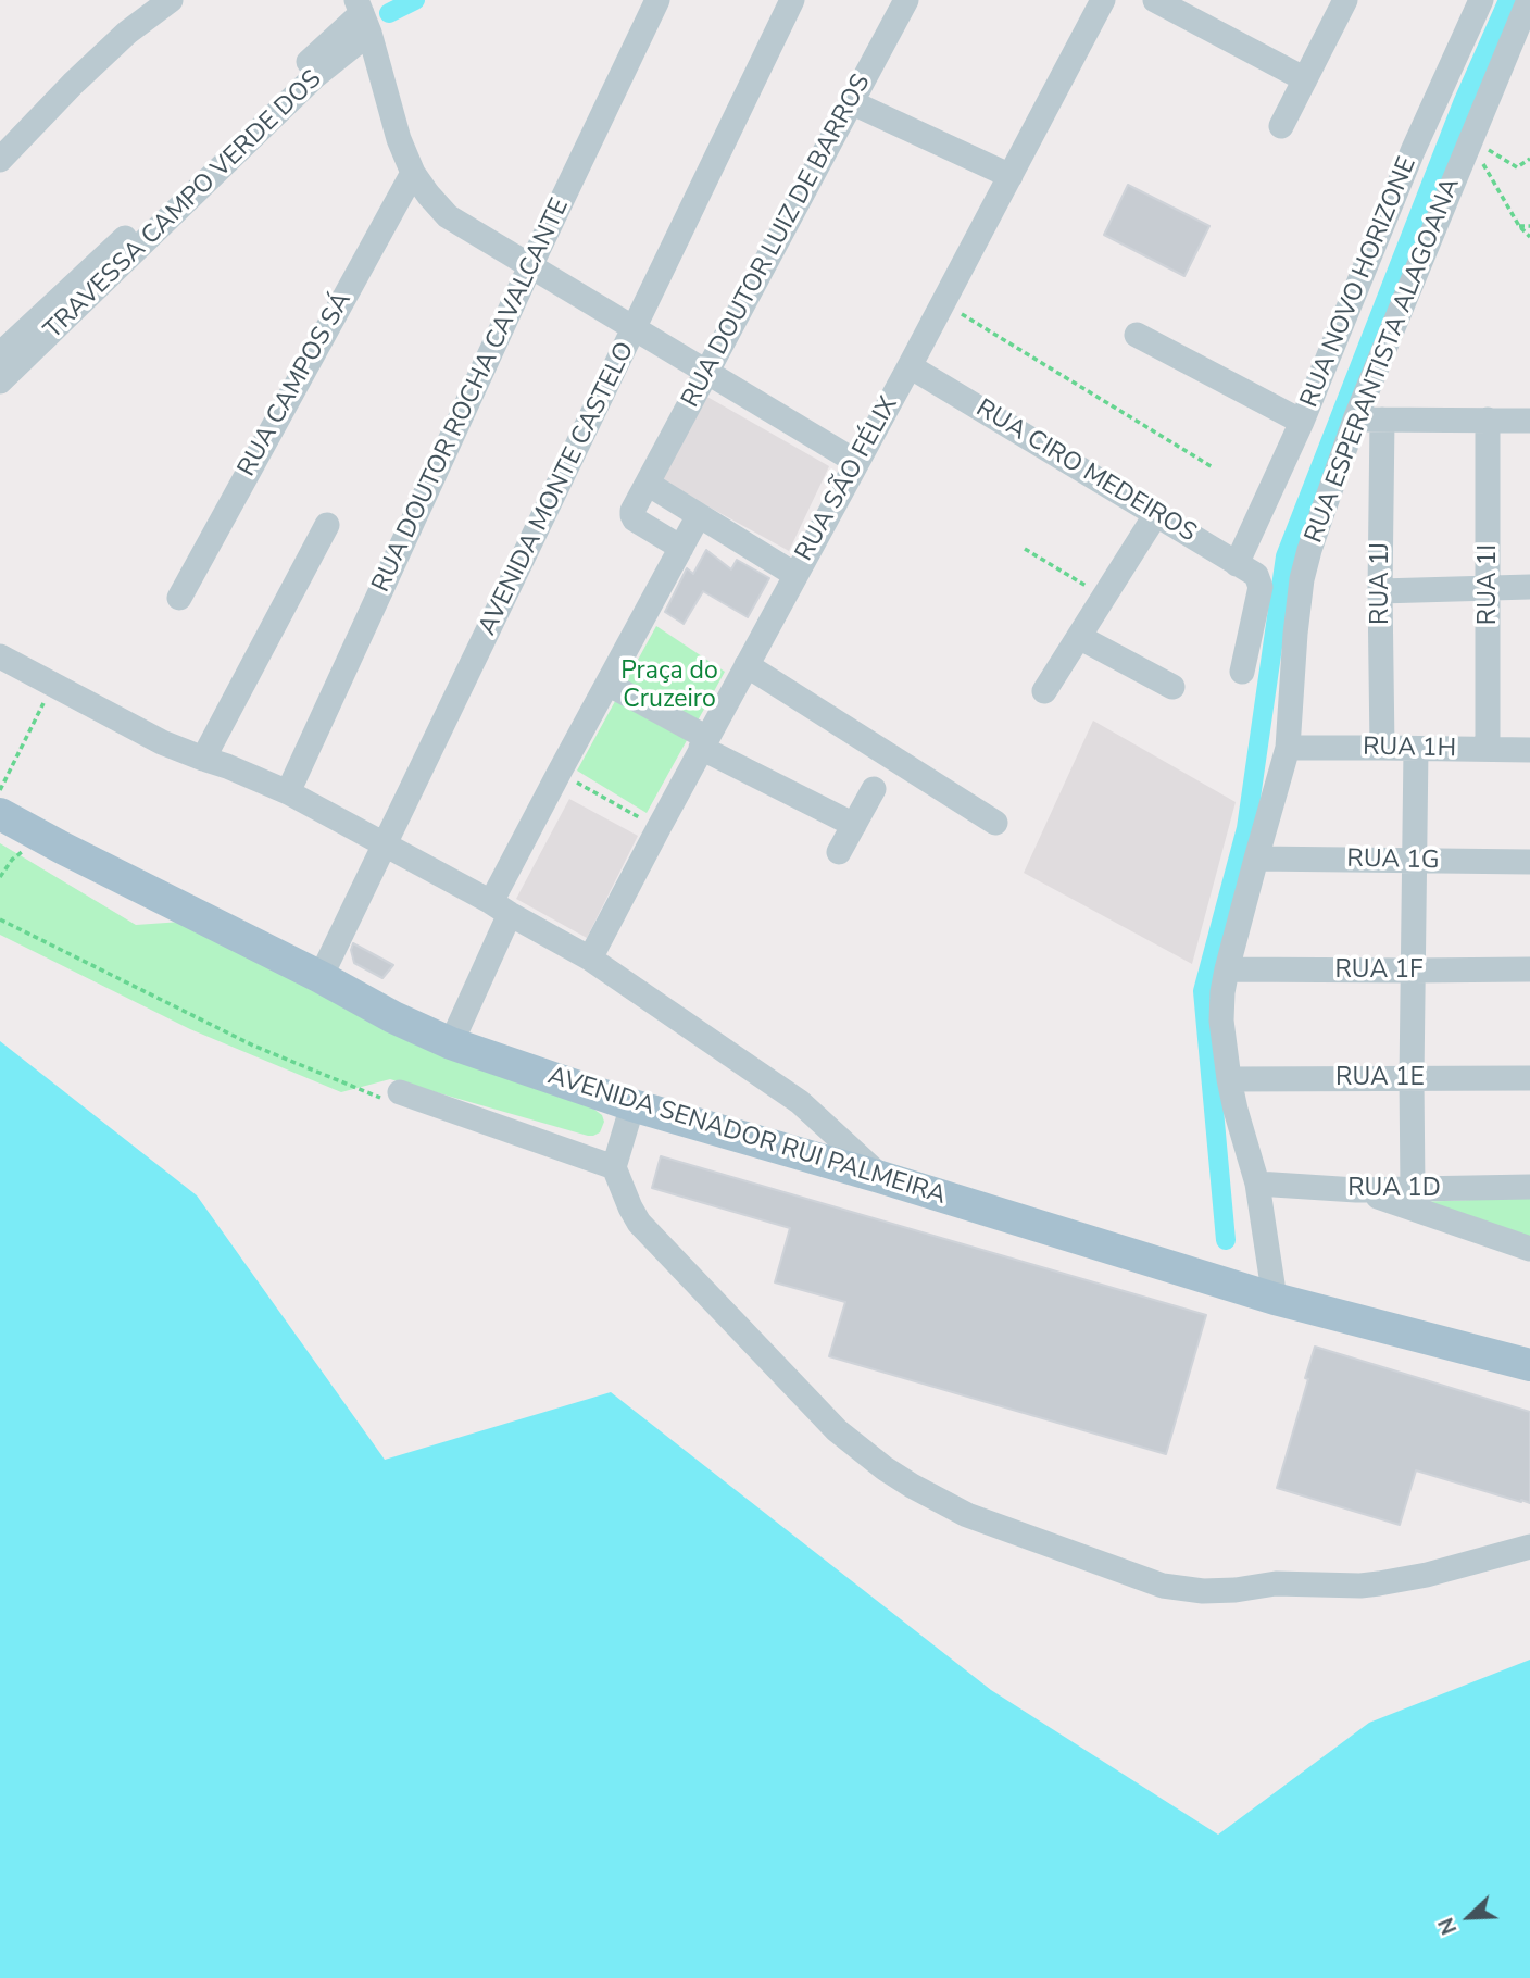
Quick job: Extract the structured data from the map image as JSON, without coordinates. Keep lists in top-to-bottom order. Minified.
{"streets":{"main road":["AVENIDA SENADOR RUI PALMEIRA"],"street":["TRAVESSA CAMPO VERDE DOS","RUA DOUTOR LUIZ DE BARROS","RUA NOVO HORIZONE","RUA ESPERANTISTA ALAGOANA","RUA CAMPOS SÁ","RUA DOUTOR ROCHA CAVALCANTE","RUA CIRO MEDEIROS","RUA SÃO FÉLIX","AVENIDA MONTE CASTELO","RUA 1J","RUA 1I","RUA 1H","RUA 1G","RUA 1F","RUA 1E","RUA 1D"]},"crossings":[["RUA NOVO HORIZONE","RUA CIRO MEDEIROS"],["RUA ESPERANTISTA ALAGOANA","RUA CIRO MEDEIROS"],["RUA ESPERANTISTA ALAGOANA","RUA 1H"],["RUA ESPERANTISTA ALAGOANA","RUA 1G"],["RUA ESPERANTISTA ALAGOANA","RUA 1F"],["RUA ESPERANTISTA ALAGOANA","RUA 1E"],["RUA ESPERANTISTA ALAGOANA","AVENIDA SENADOR RUI PALMEIRA"],["RUA ESPERANTISTA ALAGOANA","RUA 1D"],["RUA CIRO MEDEIROS","RUA SÃO FÉLIX"],["AVENIDA MONTE CASTELO","AVENIDA SENADOR RUI PALMEIRA"],["RUA 1J","RUA 1H"],["RUA 1I","RUA 1H"]],"parks":["Praça do Cruzeiro"],"north":"bottom left"}
